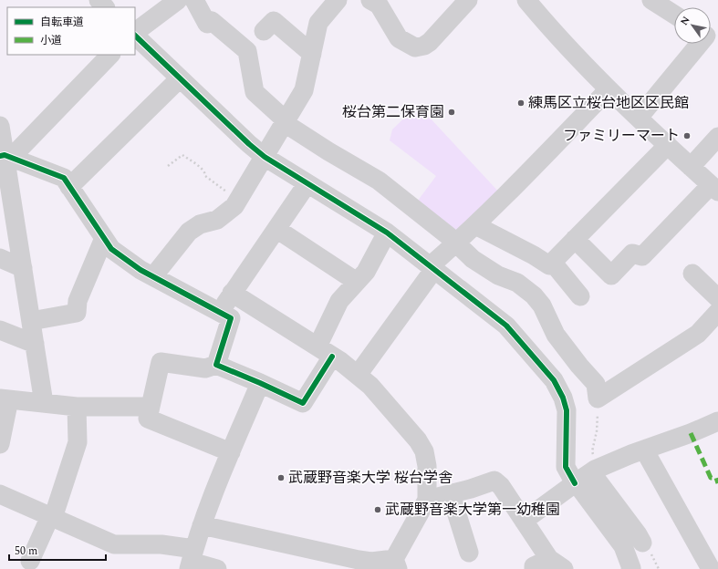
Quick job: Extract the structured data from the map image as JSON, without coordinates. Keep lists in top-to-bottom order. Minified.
{"places":["練馬区立桜台地区区民館","桜台第二保育園","ファミリーマート","武蔵野音楽大学 桜台学舎","武蔵野音楽大学第一幼稚園"],"legend":["自転車道","小道"],"scale_bar":"50 m","north":"top left"}
